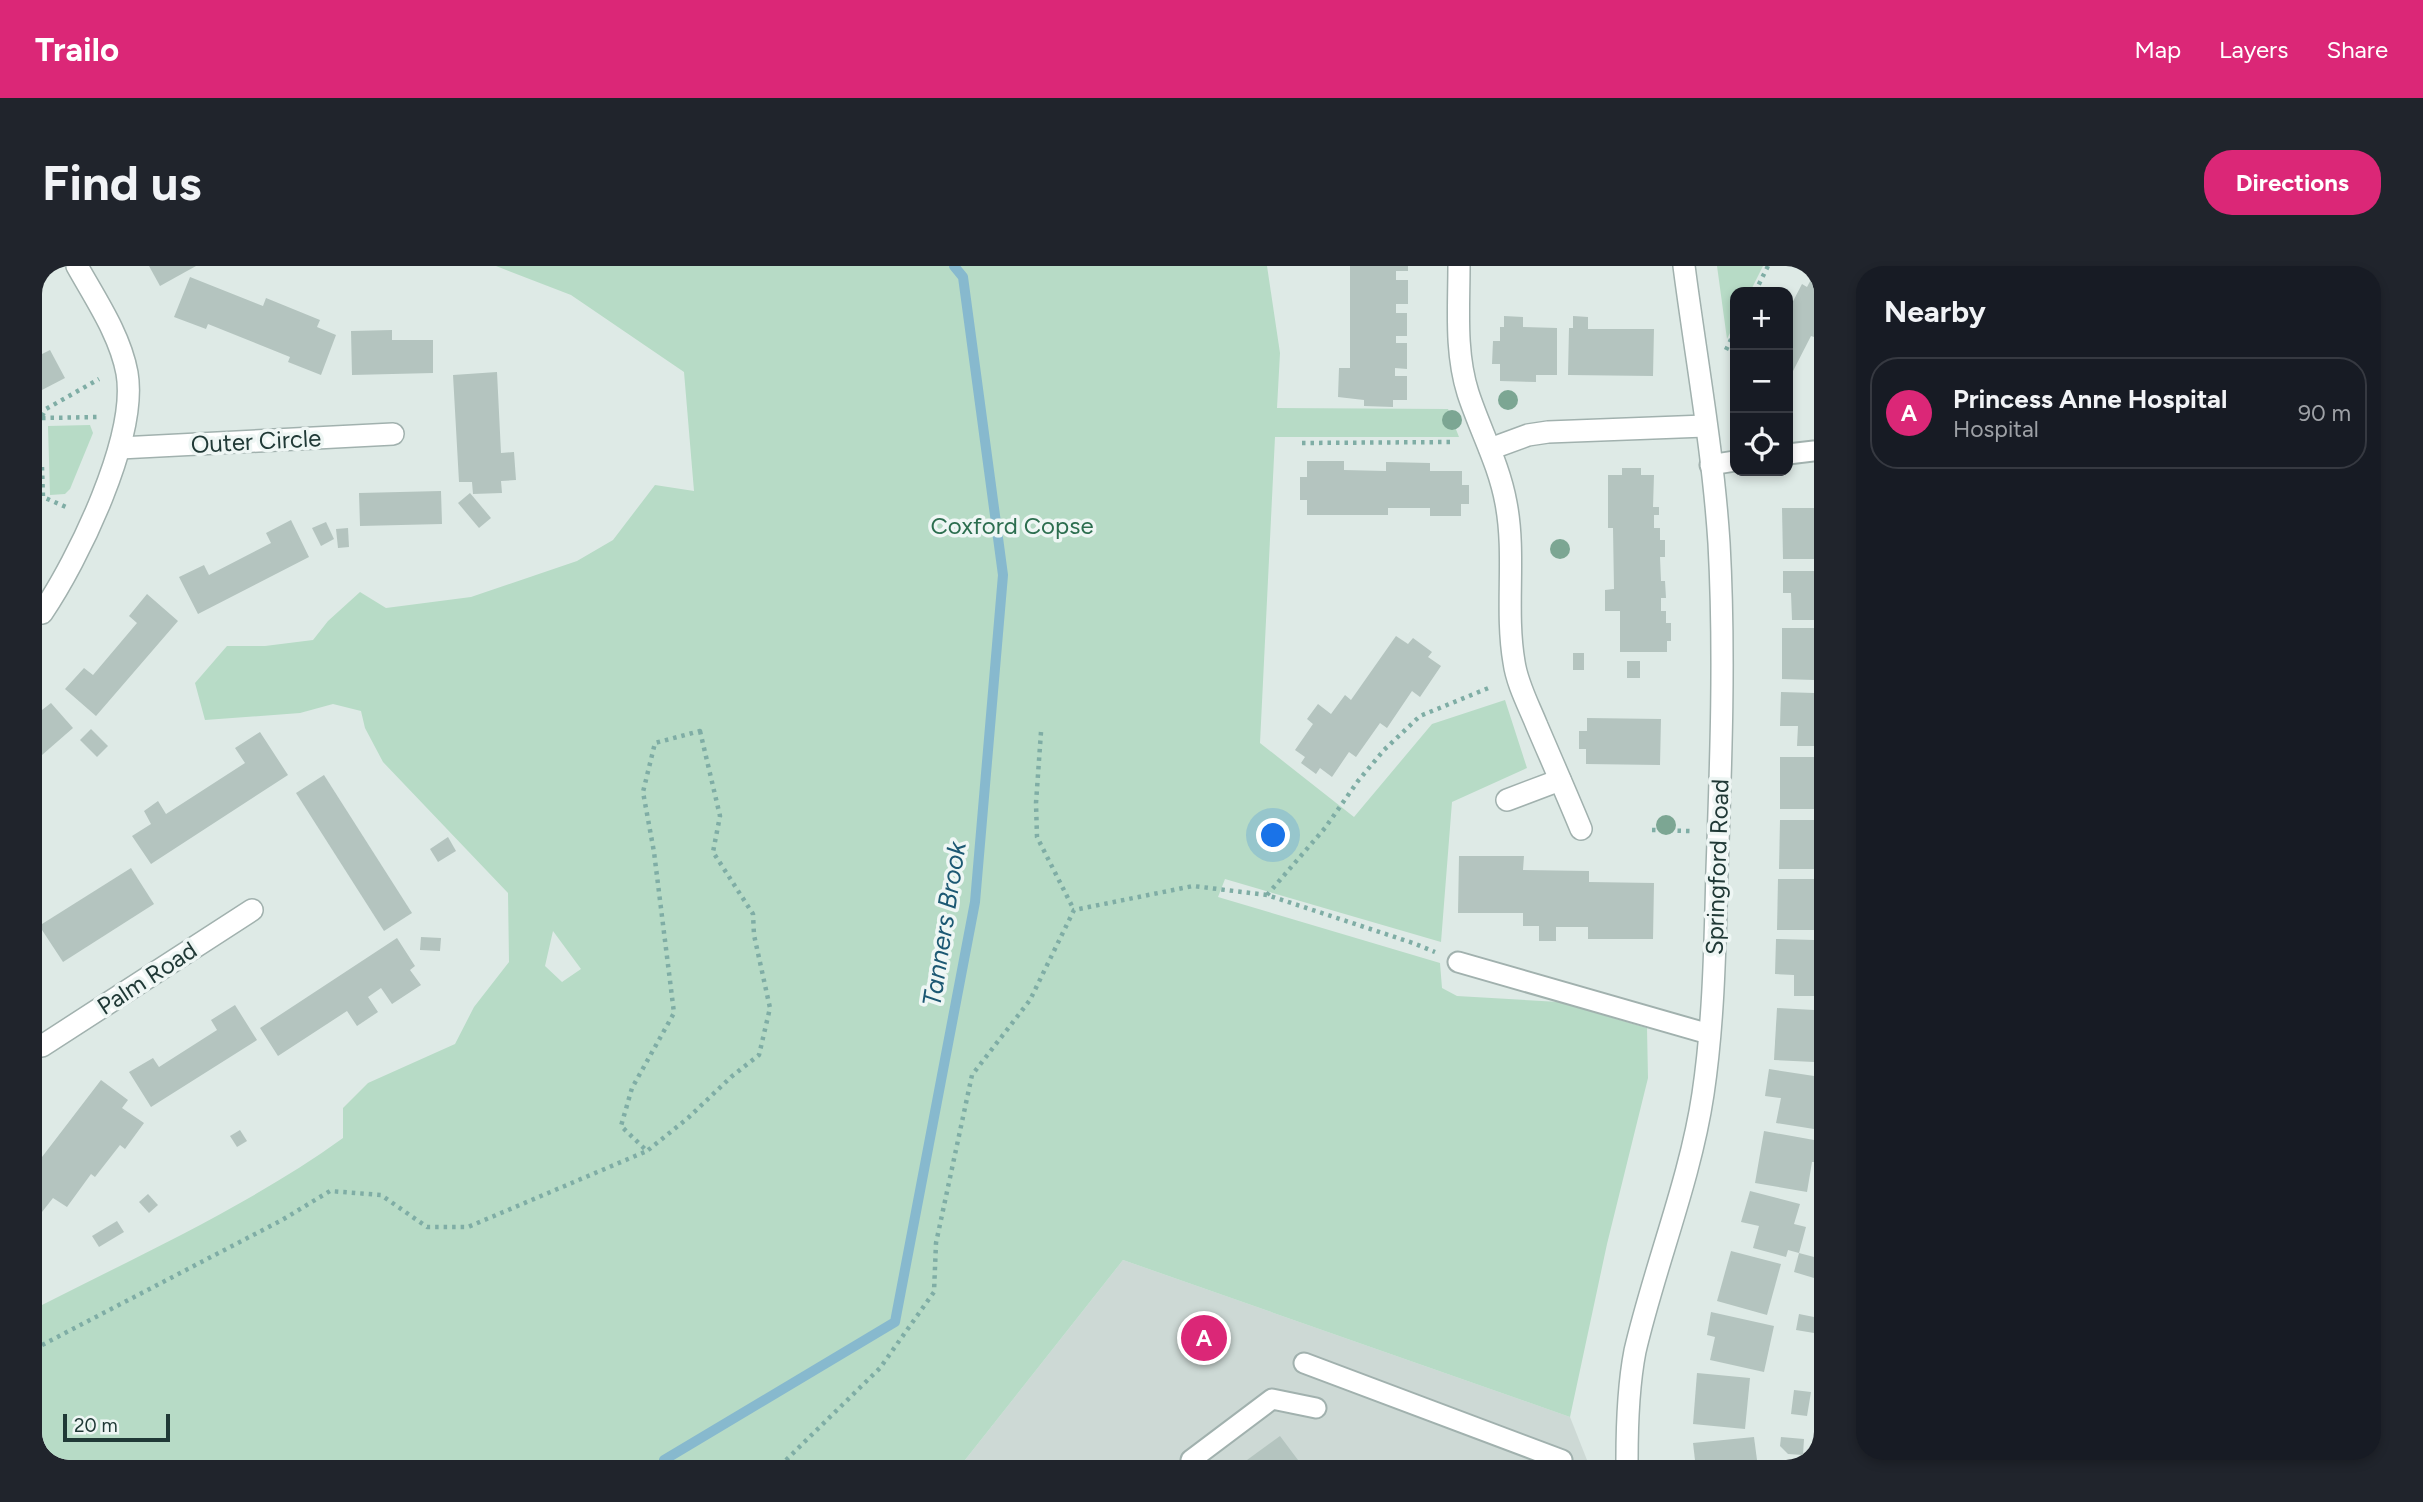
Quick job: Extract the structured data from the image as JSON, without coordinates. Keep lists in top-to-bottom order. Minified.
{"streets":{"street":["Outer Circle","Springford Road","Palm Road"]},"water":["Tanners Brook"],"parks":["Coxford Copse"],"scale_bar":"20 m","page":{"header":"Trailo","nav":["Map","Layers","Share"],"buttons":"Directions","title":"Find us","heading":"Nearby","map_buttons":["+","−"],"list":[{"mark":"A","name":"Princess Anne Hospital","note":"Hospital","value":"90 m"}],"pins":"A","scale":"20 m"}}
